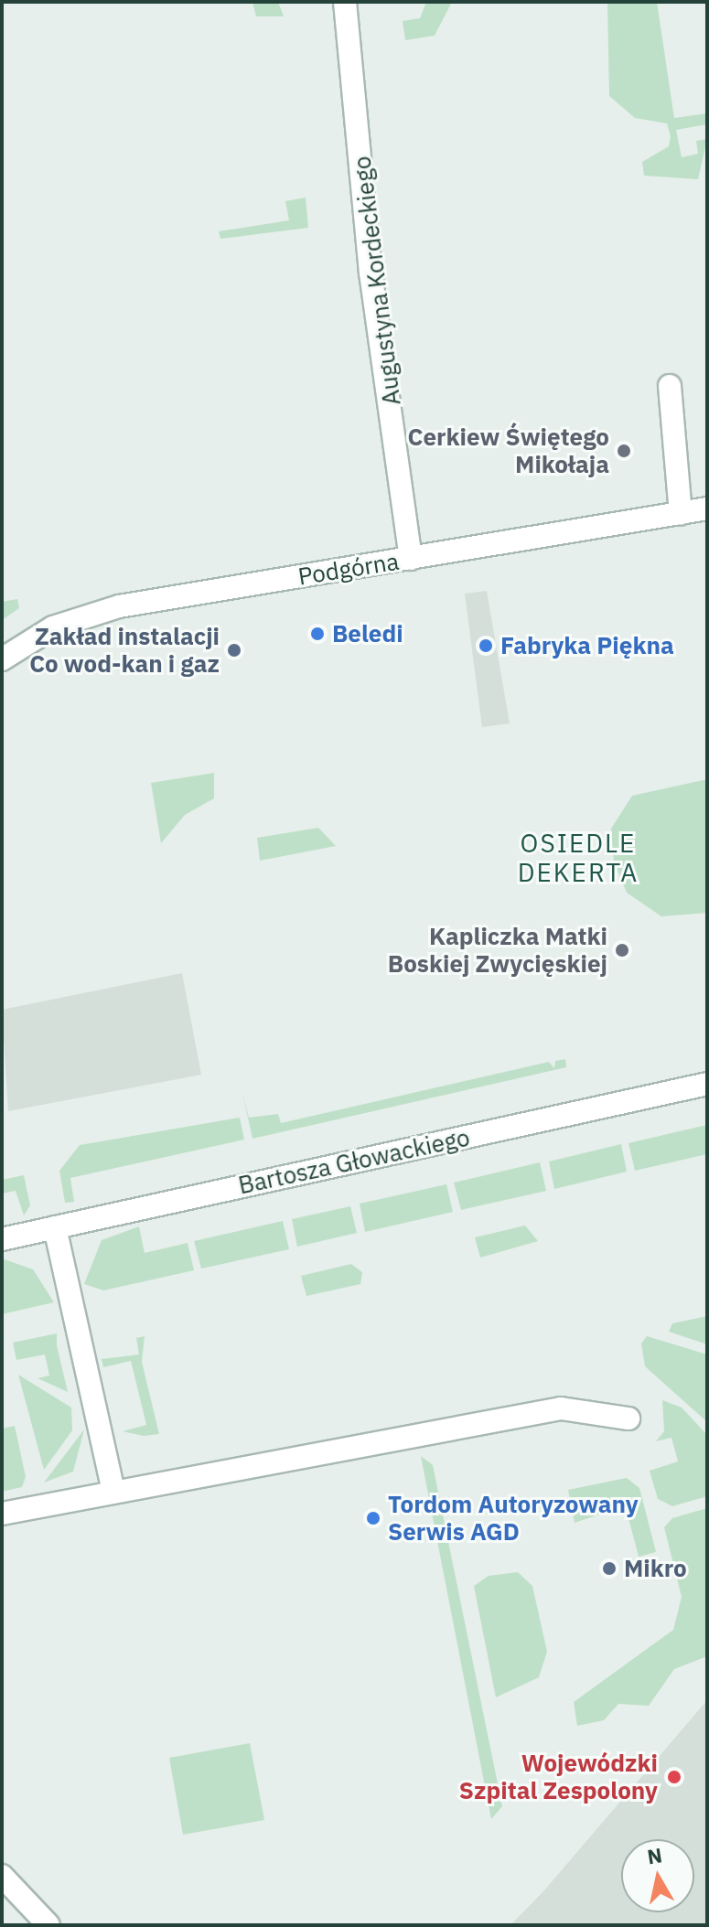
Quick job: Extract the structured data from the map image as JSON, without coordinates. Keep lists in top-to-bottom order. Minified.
{"streets":{"street":["Augustyna Kordeckiego","Podgórna","Bartosza Głowackiego"]},"crossings":[["Augustyna Kordeckiego","Podgórna"]],"districts":["OSIEDLE DEKERTA"],"places":["Cerkiew Świętego Mikołaja","Beledi","Fabryka Piękna","Zakład instalacji Co wod-kan i gaz","Kapliczka Matki Boskiej Zwycięskiej","Tordom Autoryzowany Serwis AGD","Mikro","Wojewódzki Szpital Zespolony"],"north":"top"}
